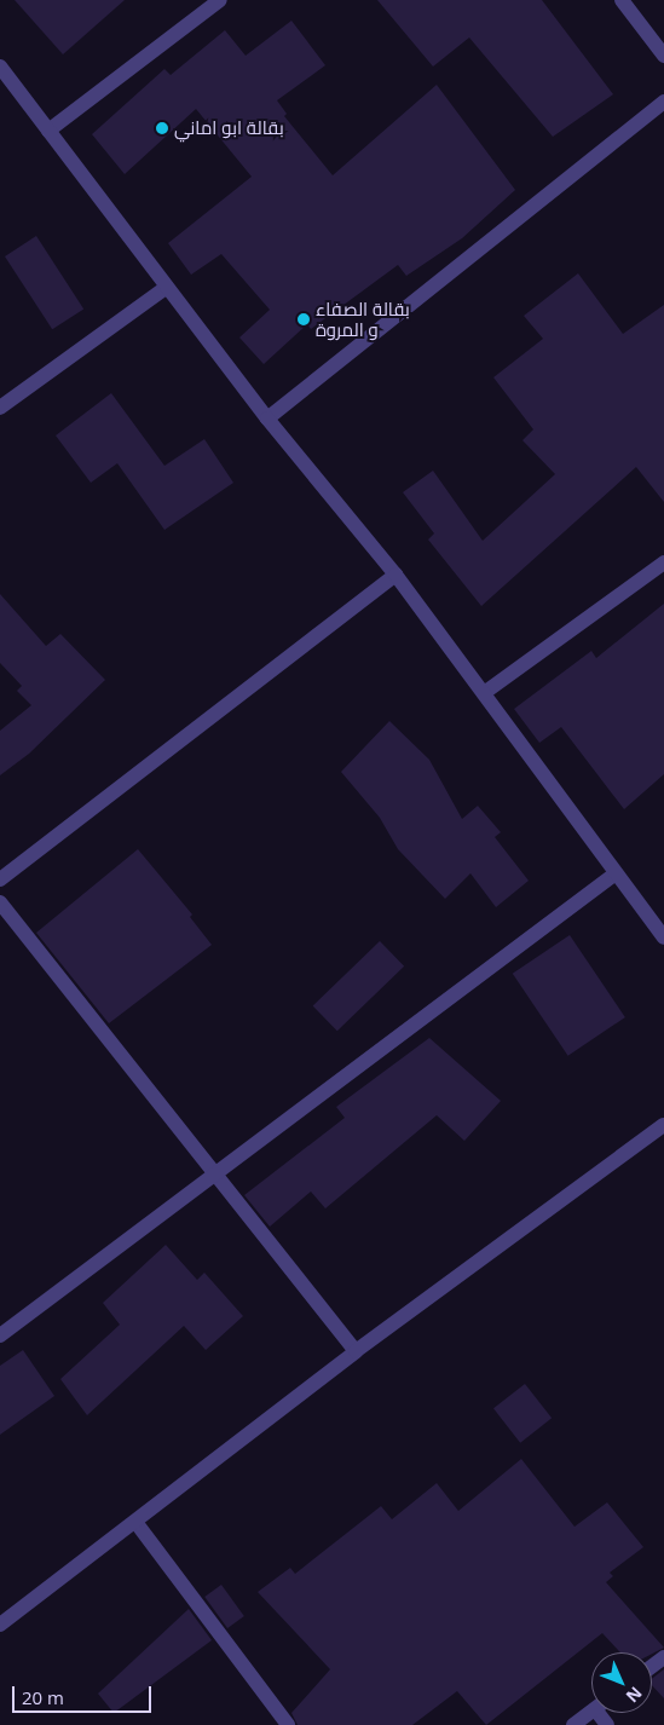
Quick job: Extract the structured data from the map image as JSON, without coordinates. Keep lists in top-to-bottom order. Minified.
{"places":["بقالة ابو اماني","بقالة الصفاء و المروة"],"scale_bar":"20 m","north":"bottom right"}
